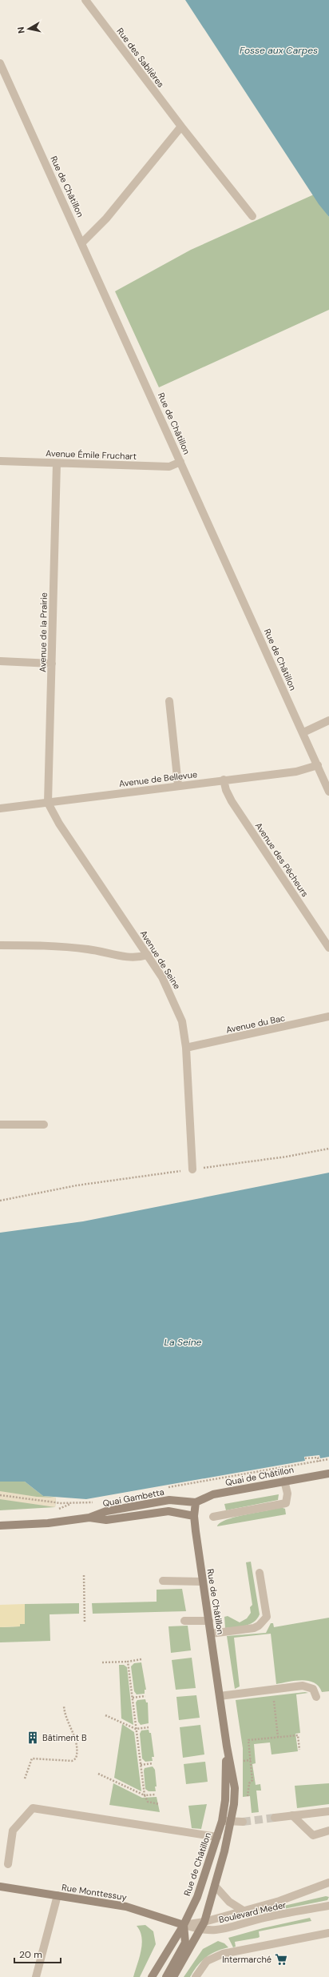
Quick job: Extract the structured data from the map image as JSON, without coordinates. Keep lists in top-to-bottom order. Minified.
{"streets":{"main road":["Rue de Châtillon","Quai de Châtillon","Quai Gambetta","Rue Monttessuy"],"street":["Rue des Sablières","Avenue Émile Fruchart","Avenue de la Prairie","Avenue de Bellevue","Avenue des Pêcheurs","Avenue de Seine","Avenue du Bac","Boulevard Meder"]},"crossings":[["Rue de Châtillon","Avenue Émile Fruchart"],["Rue de Châtillon","Avenue de Bellevue"],["Rue de Châtillon","Quai Gambetta"],["Rue de Châtillon","Rue Monttessuy"],["Rue de Châtillon","Boulevard Meder"],["Avenue Émile Fruchart","Avenue de la Prairie"],["Avenue de la Prairie","Avenue de Bellevue"],["Avenue de la Prairie","Avenue de Seine"],["Avenue de Bellevue","Avenue des Pêcheurs"],["Avenue de Bellevue","Avenue de Seine"],["Avenue de Seine","Avenue du Bac"],["Quai de Châtillon","Quai Gambetta"],["Rue Monttessuy","Boulevard Meder"]],"water":["Fosse aux Carpes","La Seine"],"places":{"building":["Bâtiment B"],"supermarket":["Intermarché"]},"scale_bar":"20 m","north":"left"}
